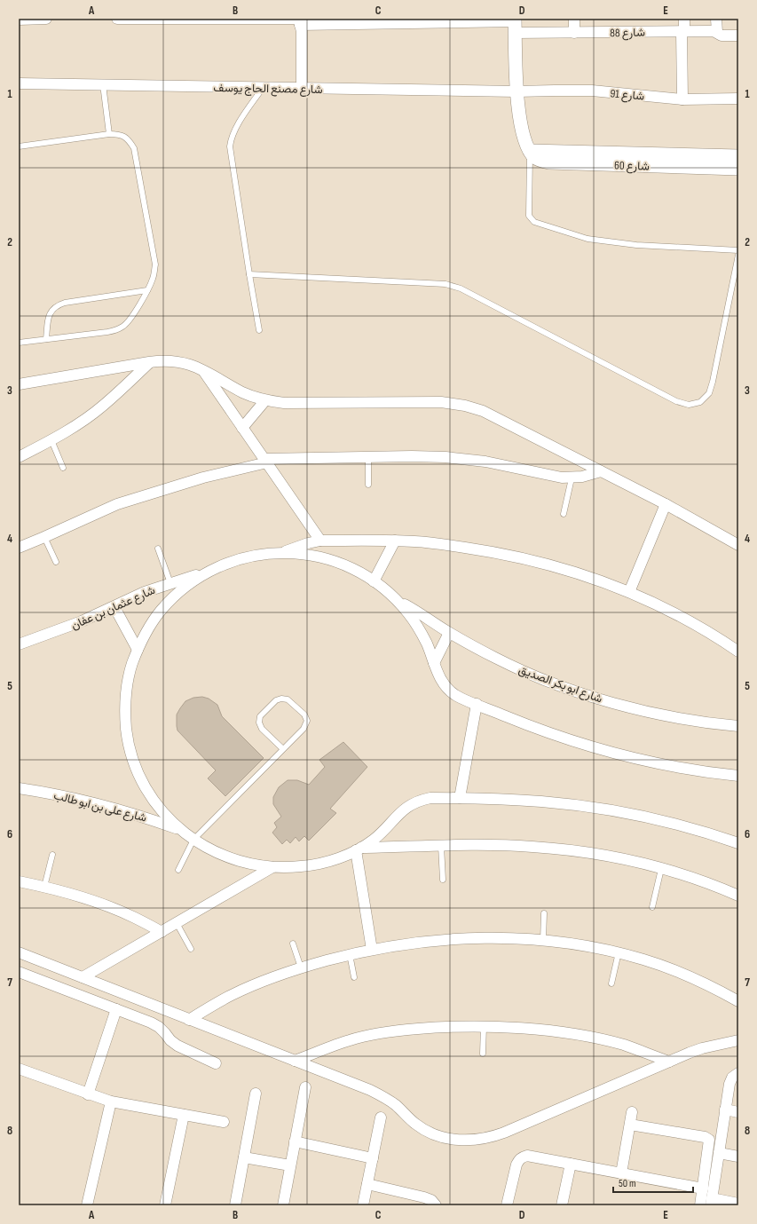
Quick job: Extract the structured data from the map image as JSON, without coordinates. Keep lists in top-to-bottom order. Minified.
{"streets":{"street":["شارع 88","شارع مصنع الحاج يوسف","شارع 91","شارع 60","شارع عثمان بن عفان","شارع ابو بكر الصديق","شارع على بن ابو طالب"]},"crossings":[["شارع 88","شارع 60"],["شارع مصنع الحاج يوسف","شارع 91"],["شارع مصنع الحاج يوسف","شارع 60"],["شارع 91","شارع 60"]],"scale_bar":"50 m","grid":{"columns":["A","B","C","D","E"],"rows":["1","2","3","4","5","6","7","8"]}}
